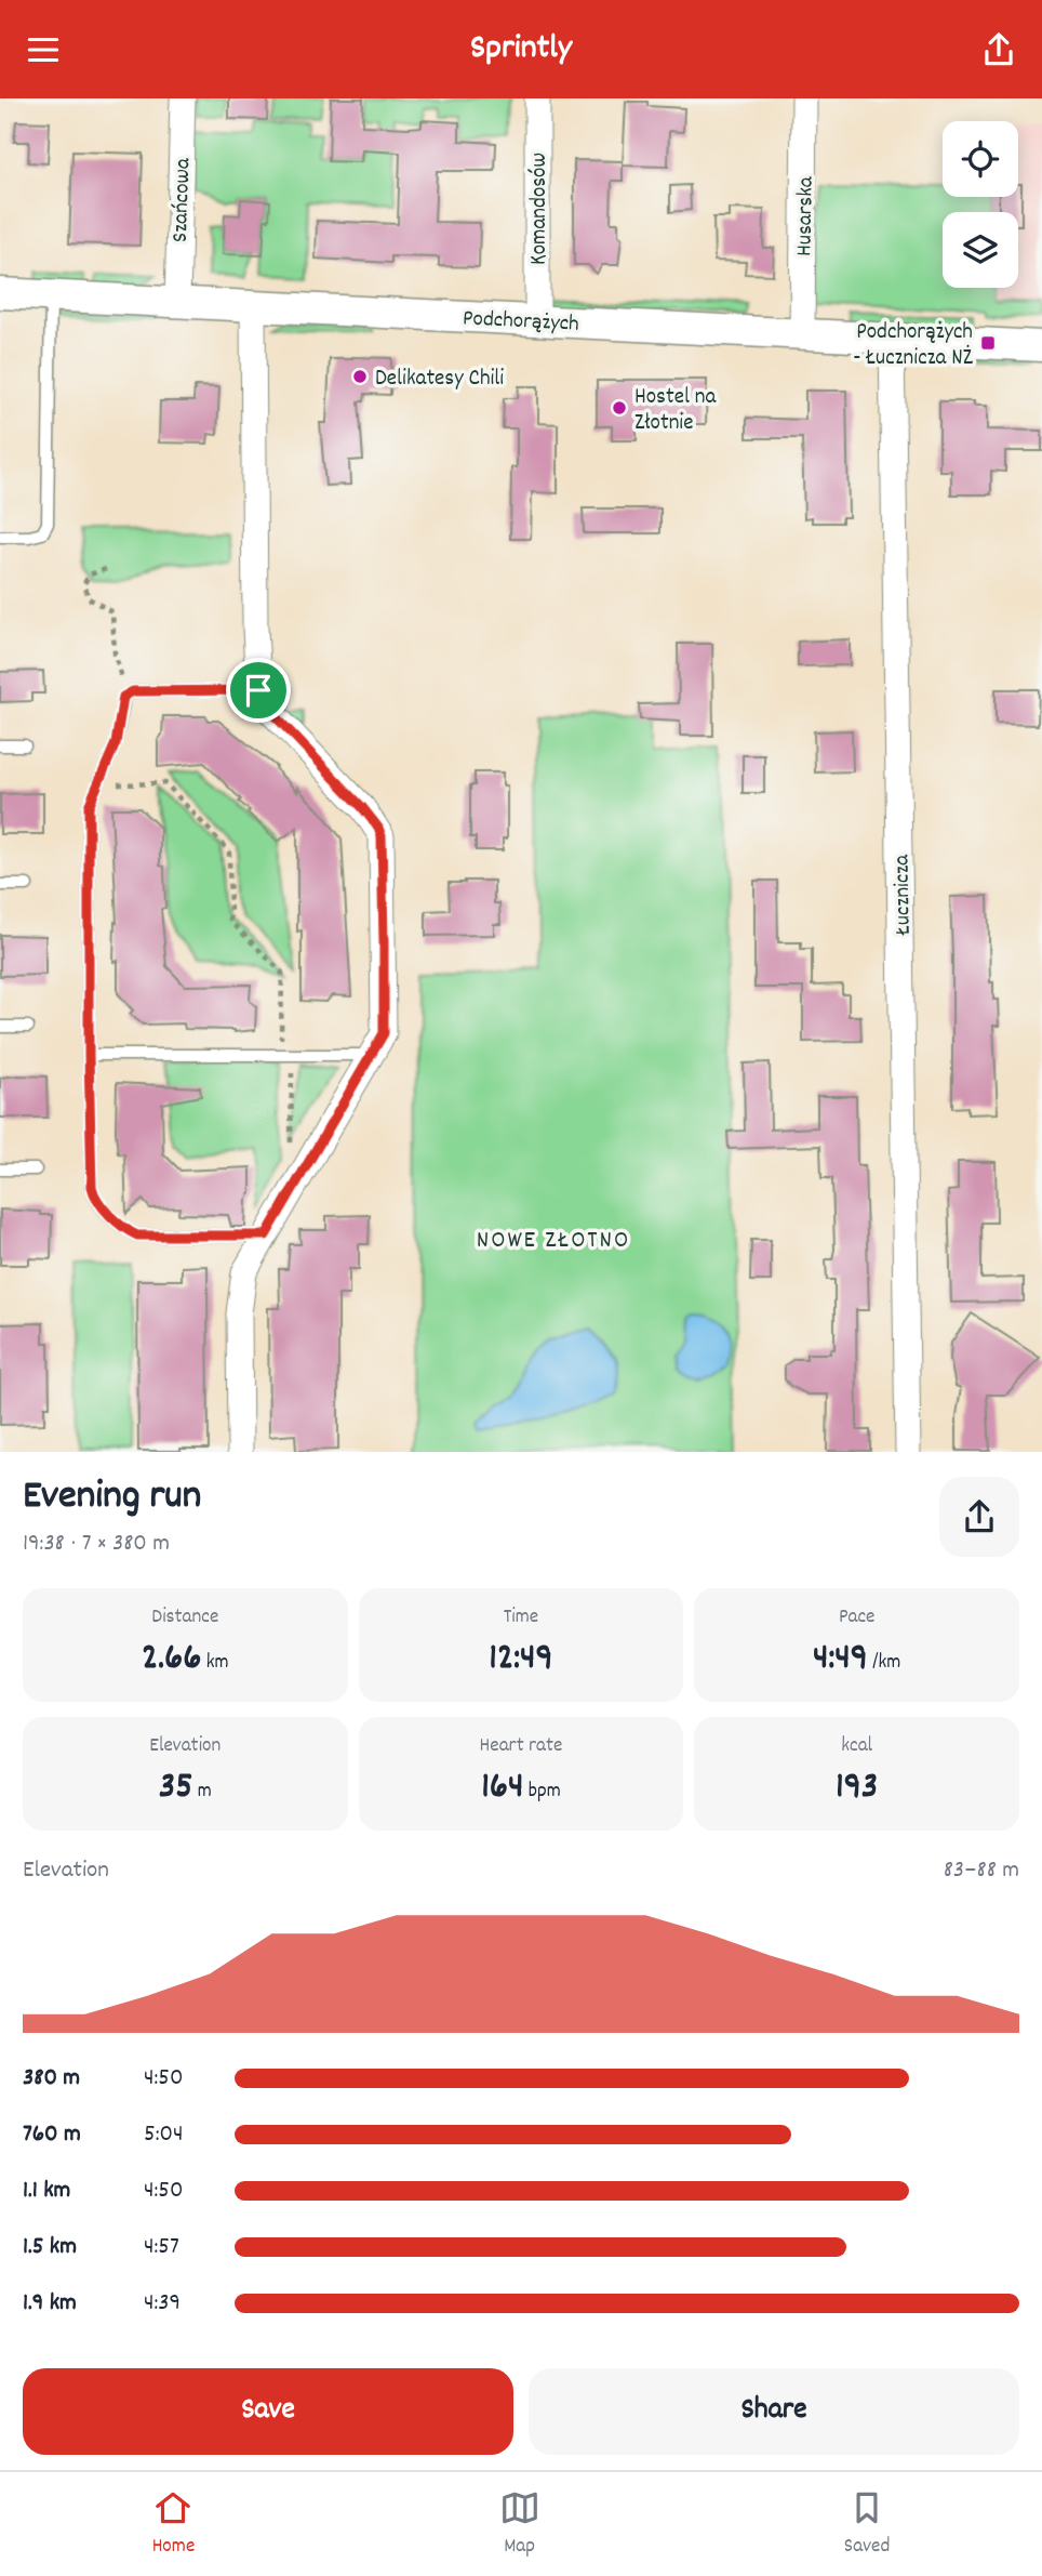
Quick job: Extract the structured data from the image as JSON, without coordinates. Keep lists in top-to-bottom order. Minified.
{"streets":{"street":["Szańcowa","Komandosów","Husarska","Podchorążych","Łucznicza"]},"crossings":[["Szańcowa","Podchorążych"],["Komandosów","Podchorążych"],["Husarska","Podchorążych"],["Podchorążych","Łucznicza"]],"districts":["NOWE ZŁOTNO"],"places":{"transit":["Podchorążych - Łucznicza NŻ"],"other":["Delikatesy Chili","Hostel na Złotnie"]},"page":{"header":"Sprintly","heading":["Evening run","19:38 · 7 × 380 m"],"stats":[["Distance","2.66 km"],["Time","12:49"],["Pace","4:49 /km"],["Elevation","35 m"],["Heart rate","164 bpm"],["kcal","193"]],"chart":["Elevation","83–88 m"],"list":[{"name":"380 m","note":"4:50"},{"name":"760 m","note":"5:04"},{"name":"1.1 km","note":"4:50"},{"name":"1.5 km","note":"4:57"},{"name":"1.9 km","note":"4:39"}],"buttons":["Save","Share"],"tabs":["Home","Map","Saved"]}}
